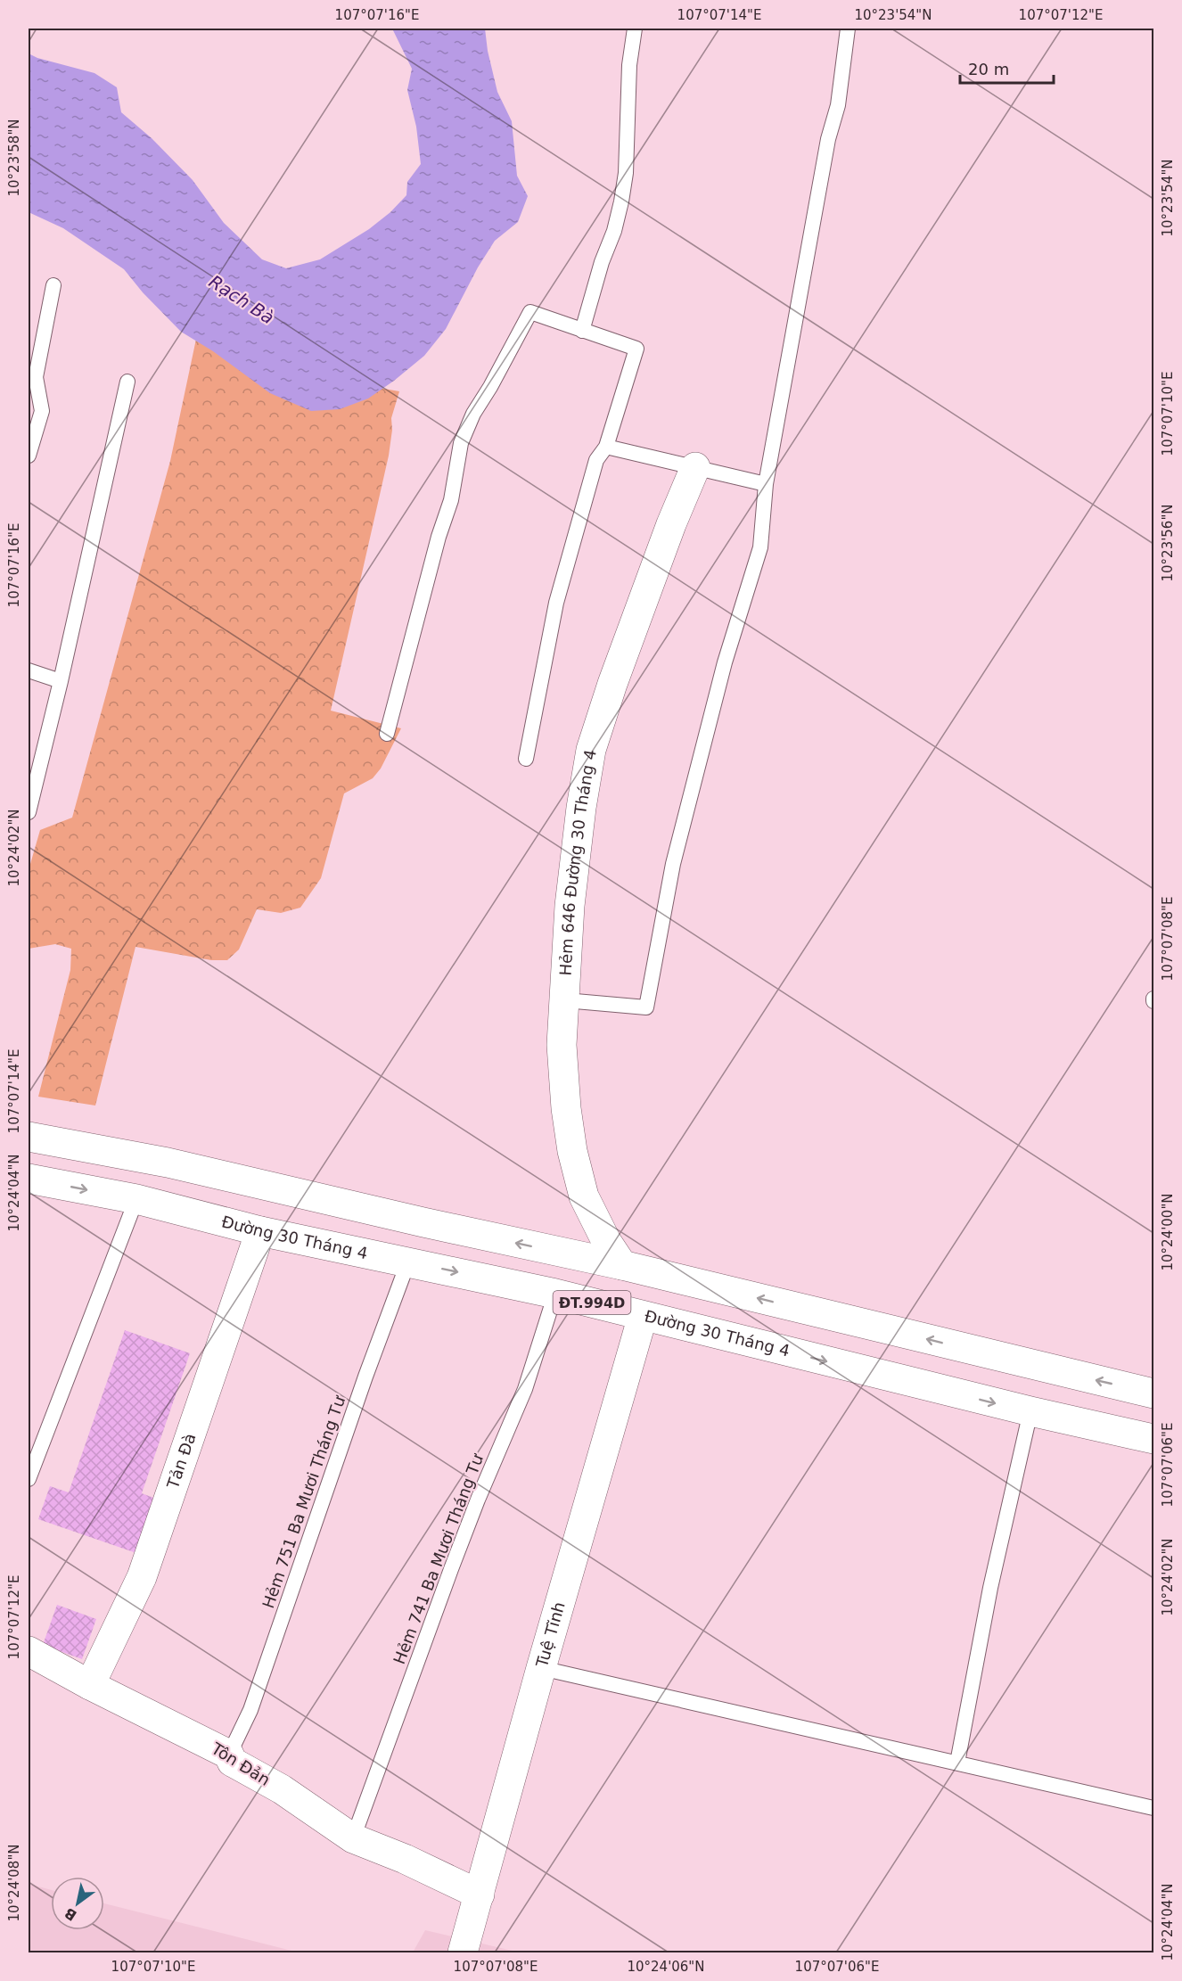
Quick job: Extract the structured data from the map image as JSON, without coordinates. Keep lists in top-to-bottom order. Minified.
{"streets":{"street":["Hẻm 646 Đường 30 Tháng 4","Đường 30 Tháng 4","ĐT.994D","Tản Đà","Tuệ Tĩnh","Tôn Đản"],"lane":["Hẻm 751 Ba Mươi Tháng Tư","Hẻm 741 Ba Mươi Tháng Tư"]},"crossings":[["Hẻm 646 Đường 30 Tháng 4","ĐT.994D"],["Đường 30 Tháng 4","Tản Đà"],["Đường 30 Tháng 4","Hẻm 751 Ba Mươi Tháng Tư"],["Đường 30 Tháng 4","Hẻm 741 Ba Mươi Tháng Tư"],["Đường 30 Tháng 4","Tuệ Tĩnh"],["ĐT.994D","Tuệ Tĩnh"],["Tản Đà","Tôn Đản"],["Hẻm 751 Ba Mươi Tháng Tư","Tôn Đản"],["Hẻm 741 Ba Mươi Tháng Tư","Tôn Đản"],["Tuệ Tĩnh","Tôn Đản"]],"water":["Rạch Bà"],"scale_bar":"20 m","north":"bottom left","coordinates":["107°07'16\"E","107°07'14\"E","10°23'54\"N","107°07'12\"E","10°23'58\"N","107°07'10\"E","10°23'56\"N","10°24'02\"N","107°07'08\"E","10°24'04\"N","10°24'00\"N","107°07'06\"E","10°24'08\"N","10°24'06\"N"]}
